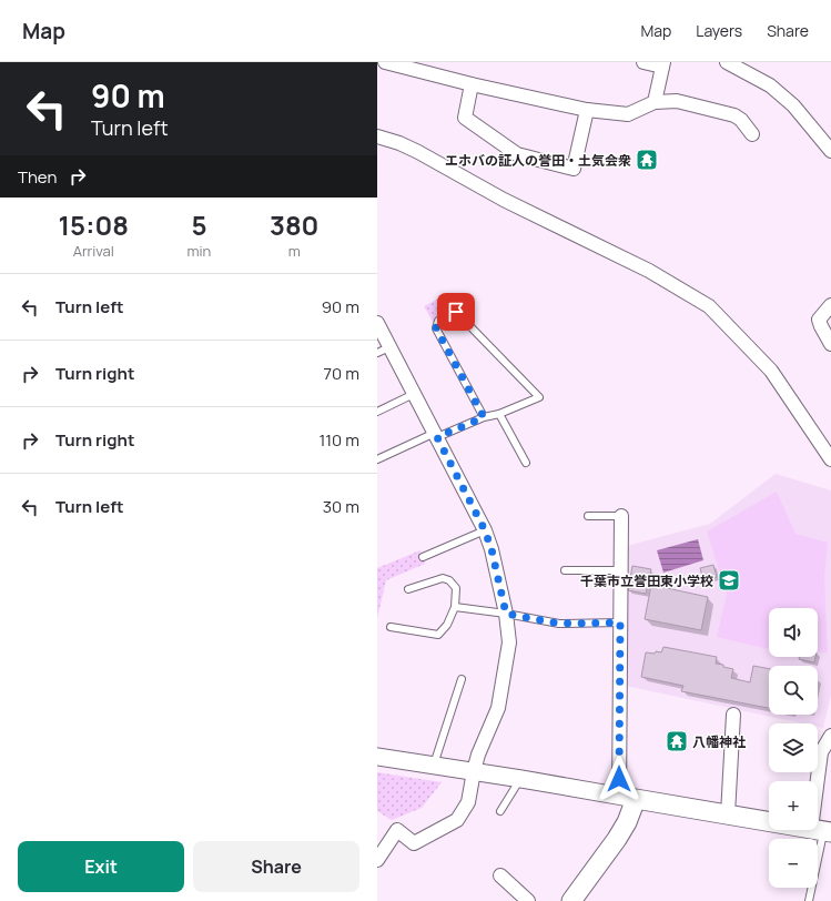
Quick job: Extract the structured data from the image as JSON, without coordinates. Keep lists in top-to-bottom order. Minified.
{"places":{"temple":["エホバの証人の誉田・土気会衆","八幡神社"],"school or university":["千葉市立誉田東小学校"]},"page":{"header":"Map","nav":["Map","Layers","Share"],"turn":["90 m","Turn left"],"then":"Then","eta":["15:08","Arrival","5","min","380","m"],"list":[{"name":"Turn left","value":"90 m"},{"name":"Turn right","value":"70 m"},{"name":"Turn right","value":"110 m"},{"name":"Turn left","value":"30 m"}],"map_buttons":["+","−"],"buttons":["Exit","Share"]}}
